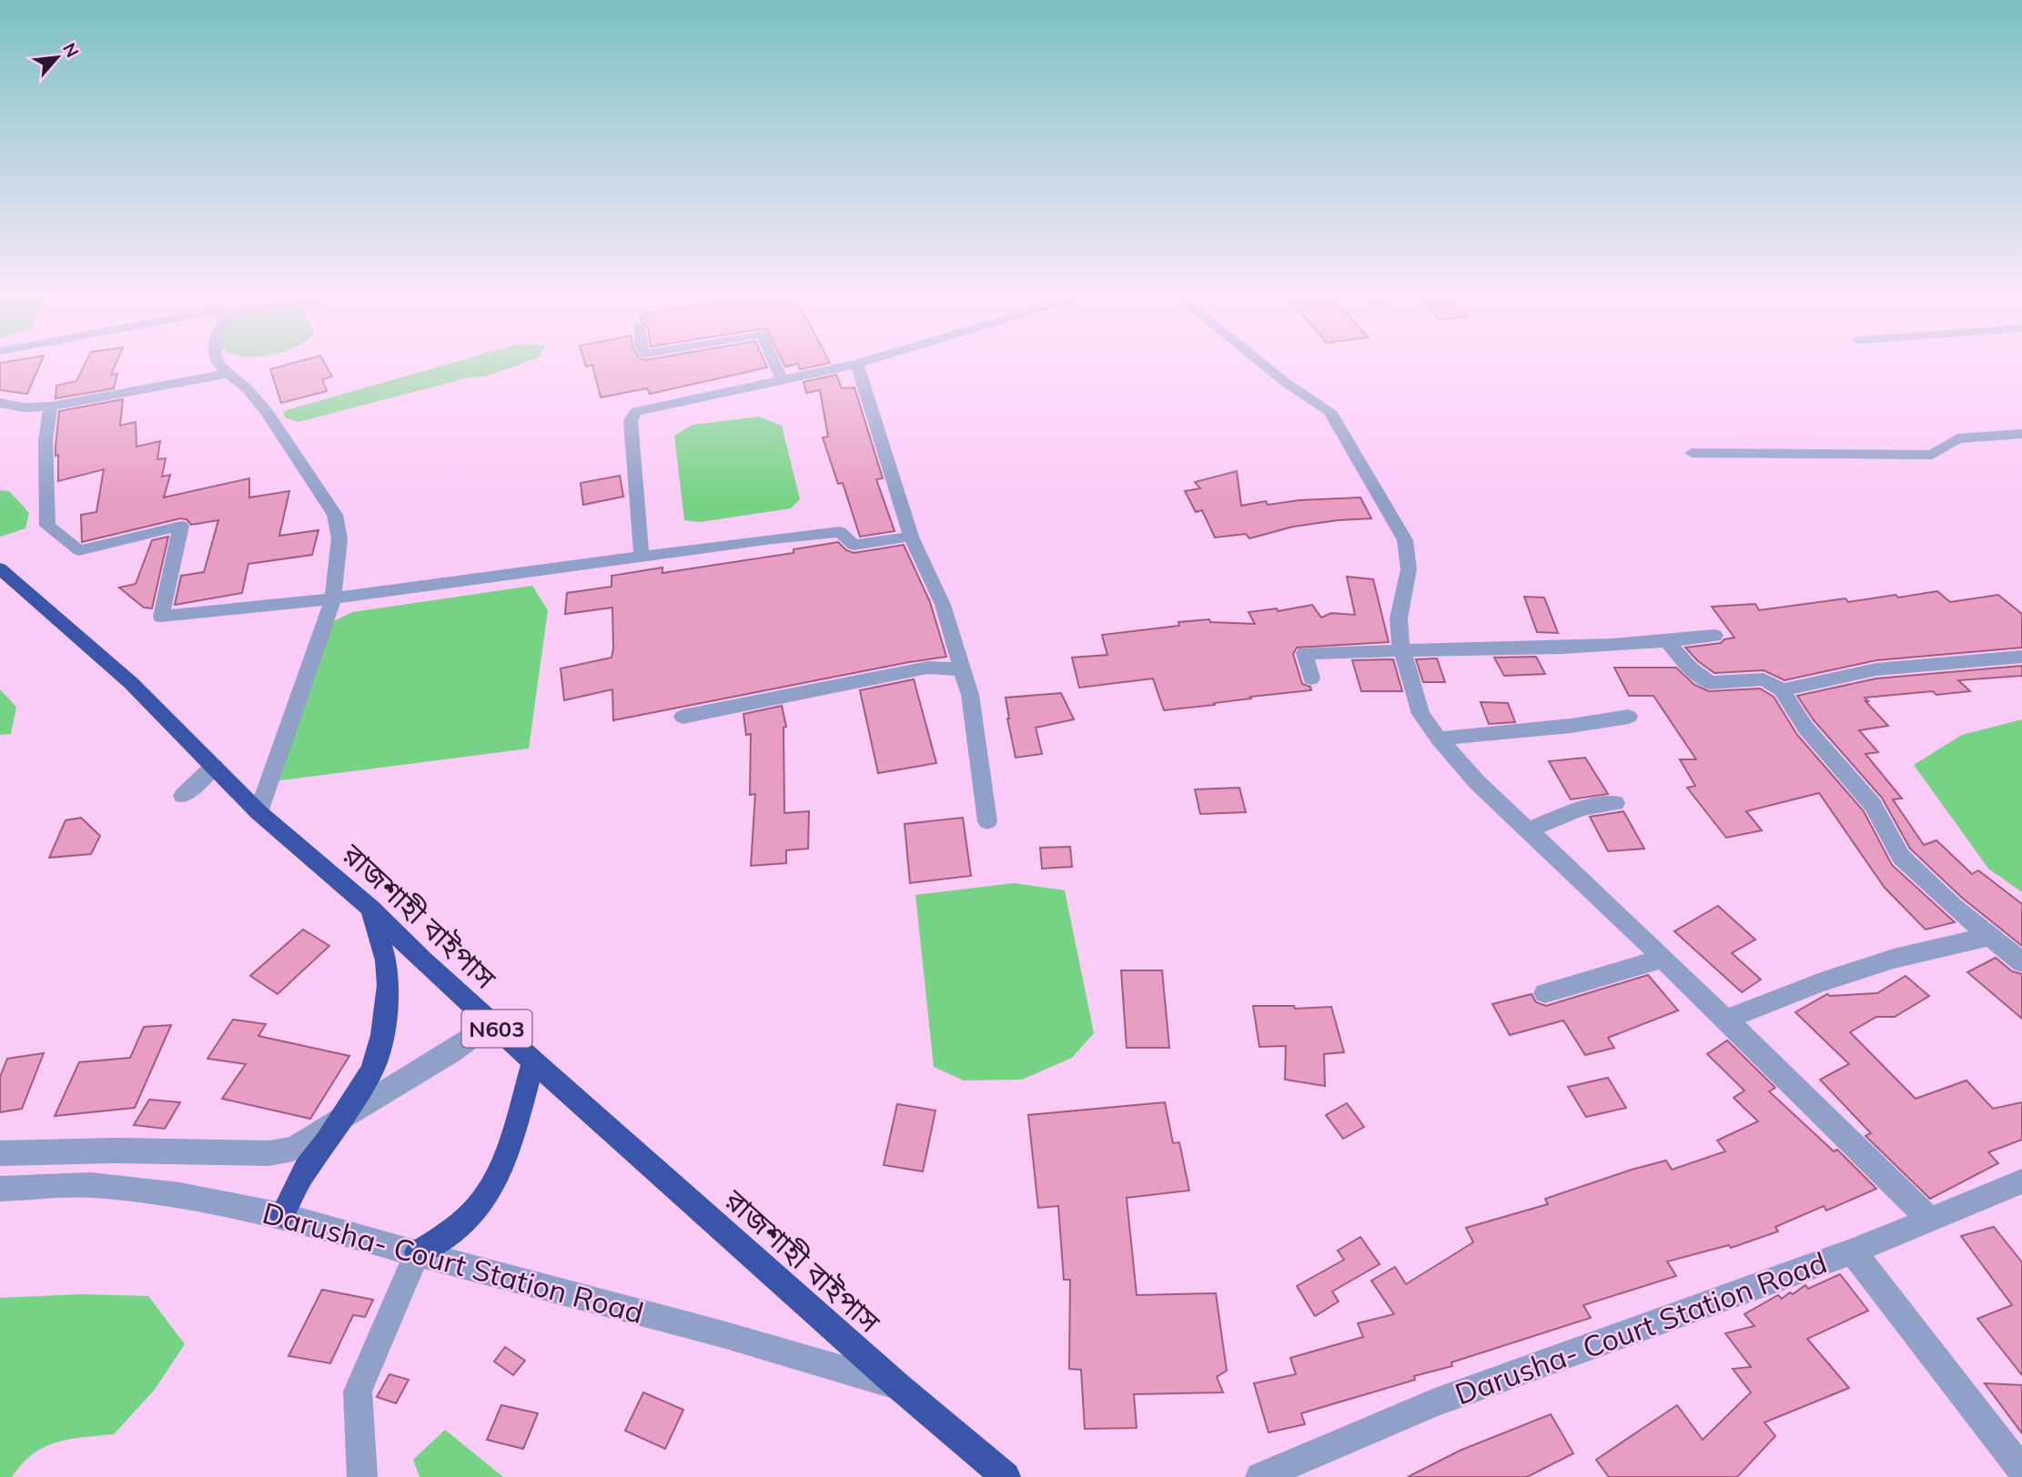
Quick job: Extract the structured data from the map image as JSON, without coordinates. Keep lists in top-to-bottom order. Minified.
{"streets":{"highway":["রাজশাহী বাইপাস","N603"],"street":["Darusha- Court Station Road"]},"crossings":[["রাজশাহী বাইপাস","Darusha- Court Station Road"]],"north":"top right"}
